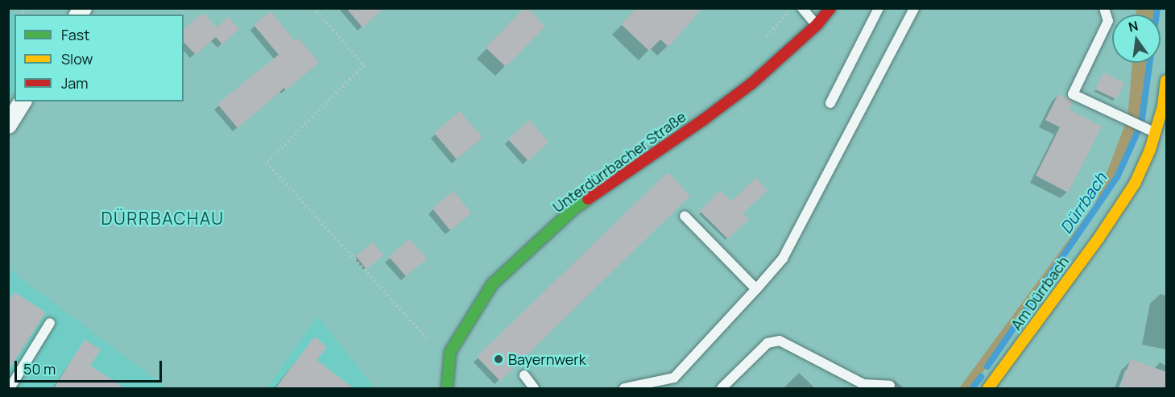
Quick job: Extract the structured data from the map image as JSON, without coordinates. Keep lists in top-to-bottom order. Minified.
{"streets":{"street":["Unterdürrbacher Straße","Am Dürrbach"]},"districts":["DÜRRBACHAU"],"water":["Dürrbach"],"places":["Bayernwerk"],"legend":["Fast","Slow","Jam"],"scale_bar":"50 m","north":"top"}
